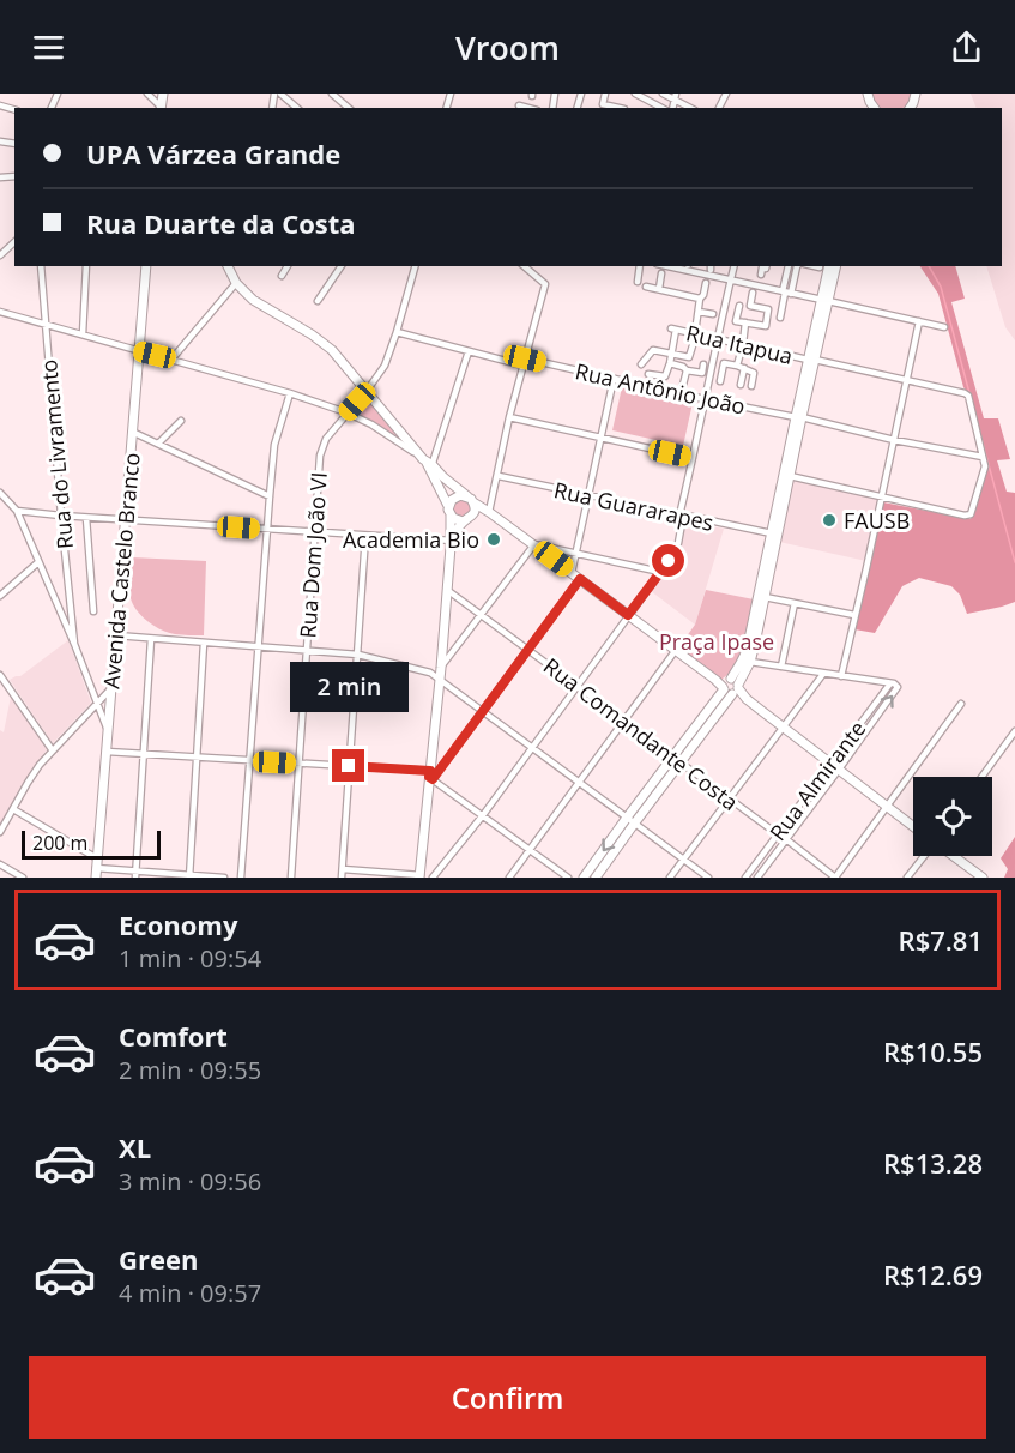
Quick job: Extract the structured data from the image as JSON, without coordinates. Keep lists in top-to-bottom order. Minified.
{"streets":{"street":["Rua Itapua","Rua Antônio João","Rua do Livramento","Rua Guararapes","Rua Dom João VI","Avenida Castelo Branco","Rua Comandante Costa","Rua Almirante"]},"crossings":[["Rua Itapua","Rua Antônio João"],["Rua Antônio João","Rua Dom João VI"],["Rua Comandante Costa","Rua Almirante"]],"parks":["Praça Ipase"],"places":["FAUSB","Academia Bio"],"scale_bar":"200 m","page":{"header":"Vroom","banner":["UPA Várzea Grande","Rua Duarte da Costa"],"bubble":"2 min","scale":"200 m","list":[{"name":"Economy","note":"1 min · 09:54","value":"R$7.81"},{"name":"Comfort","note":"2 min · 09:55","value":"R$10.55"},{"name":"XL","note":"3 min · 09:56","value":"R$13.28"},{"name":"Green","note":"4 min · 09:57","value":"R$12.69"}],"buttons":"Confirm"}}
